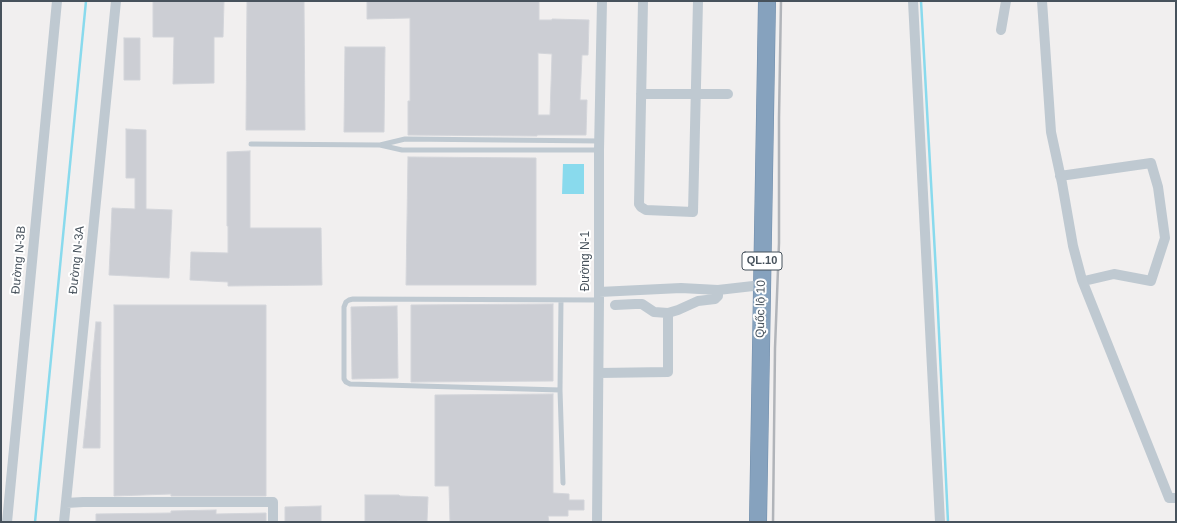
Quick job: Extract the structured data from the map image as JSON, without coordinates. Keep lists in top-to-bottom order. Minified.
{"streets":{"highway":["QL.10","Quốc lộ 10"],"street":["Đường N-3B","Đường N-3A","Đường N-1"]}}
